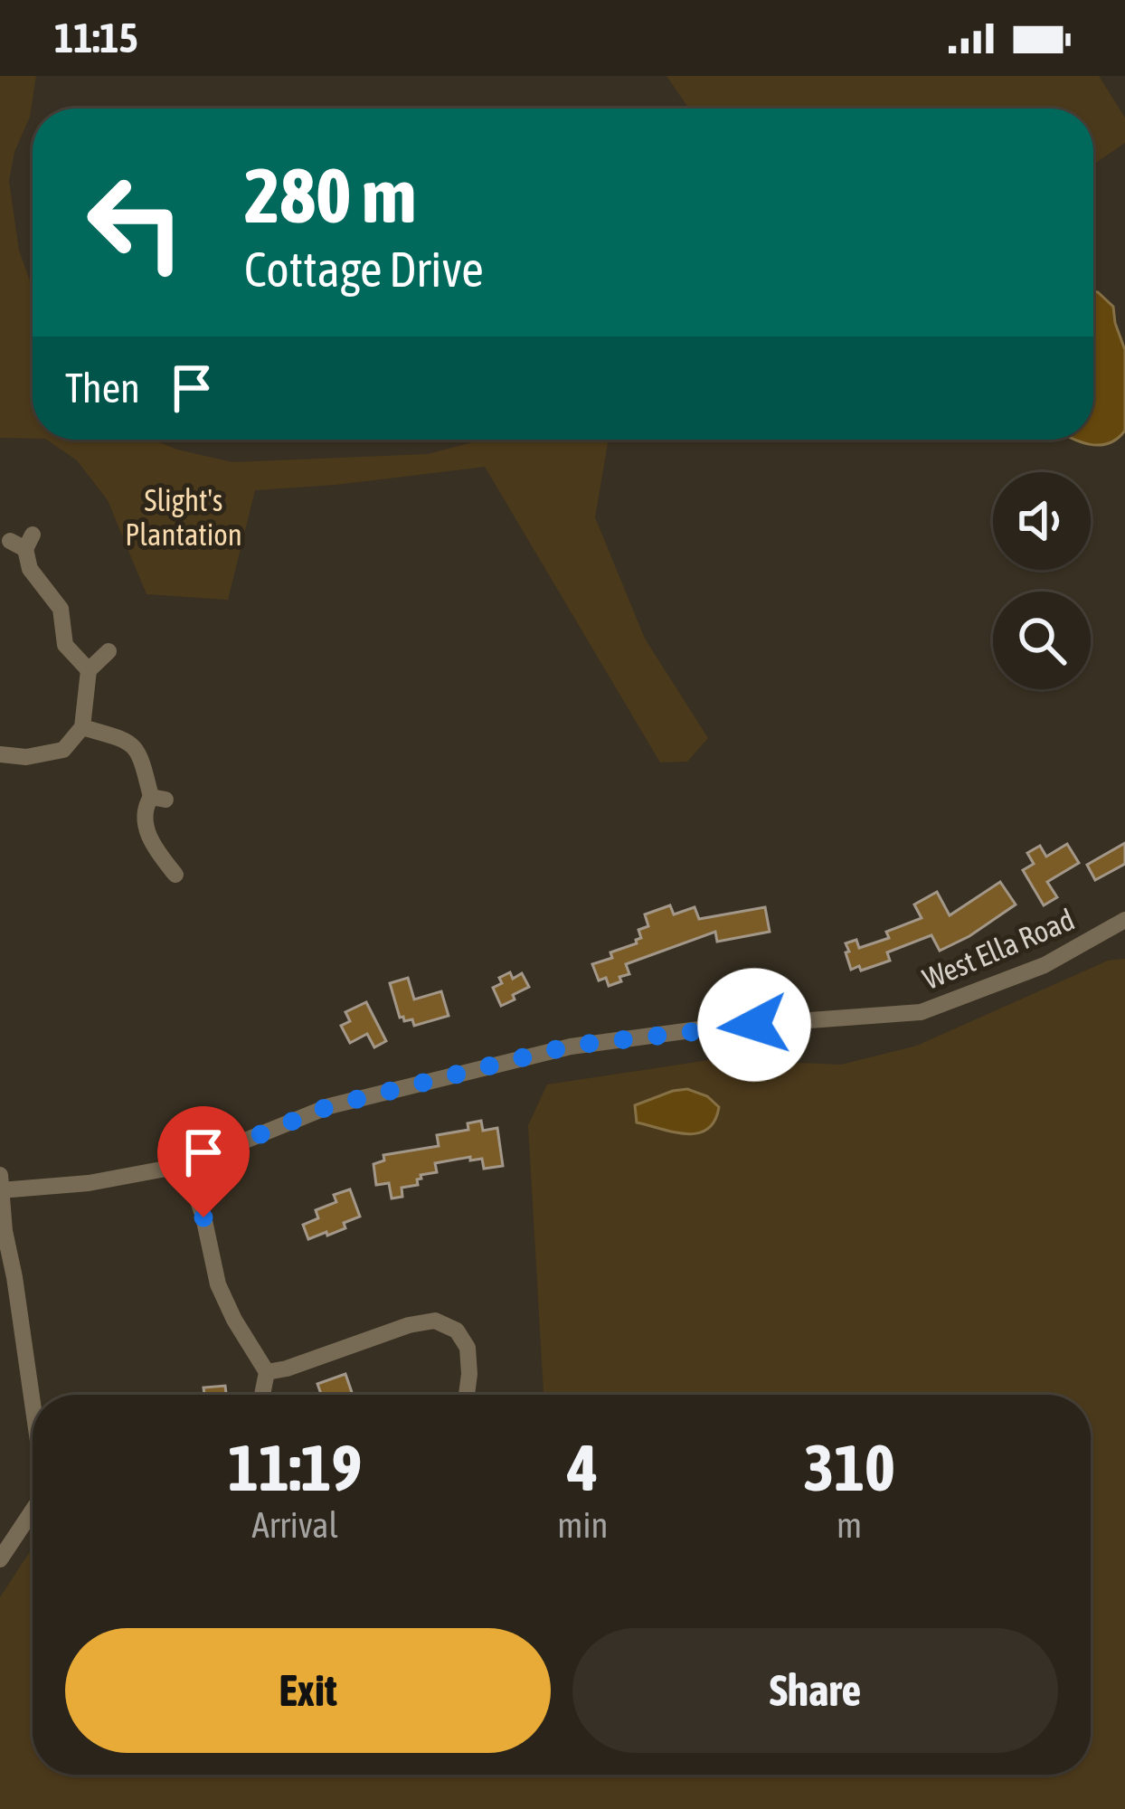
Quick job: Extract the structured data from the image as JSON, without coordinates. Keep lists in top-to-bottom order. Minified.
{"streets":{"street":["West Ella Road"]},"parks":["Slight's Plantation"],"page":{"status":"11:15","turn":["280 m","Cottage Drive"],"then":"Then","eta":["11:19","Arrival","4","min","310","m"],"buttons":["Exit","Share"]}}
